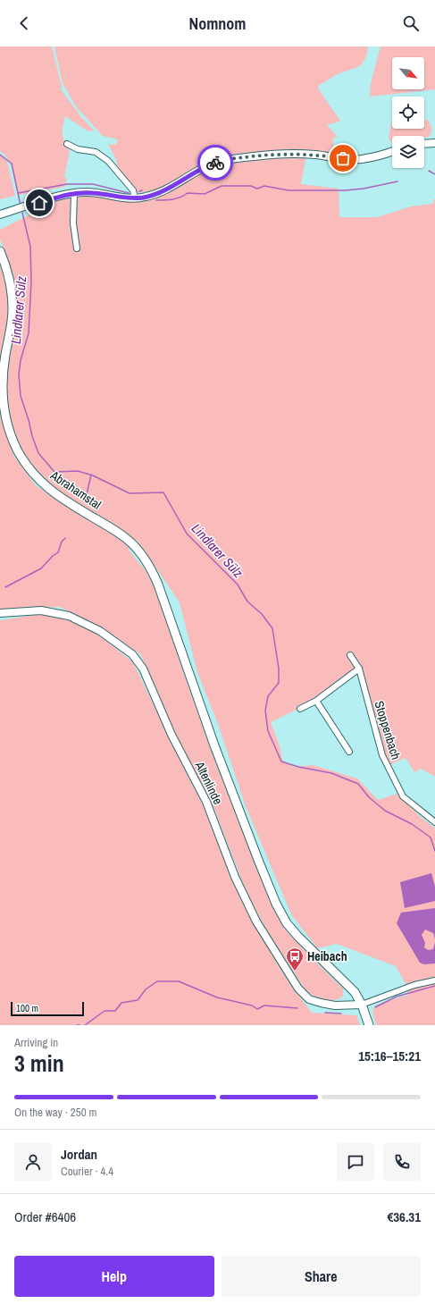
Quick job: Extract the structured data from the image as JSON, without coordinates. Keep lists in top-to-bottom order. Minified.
{"streets":{"main road":["Abrahamstal"],"street":["Stoppenbach","Altenlinde"]},"crossings":[["Abrahamstal","Altenlinde"]],"water":["Lindlarer Sülz"],"places":{"bus stop":["Heibach"]},"scale_bar":"100 m","north":"bottom right","page":{"header":"Nomnom","scale":"100 m","heading":["3 min","Arriving in","15:16–15:21"],"panel":["Jordan","Courier · 4.4","Order #6406","€36.31"],"bar":"On the way · 250 m","buttons":["Help","Share"]}}
